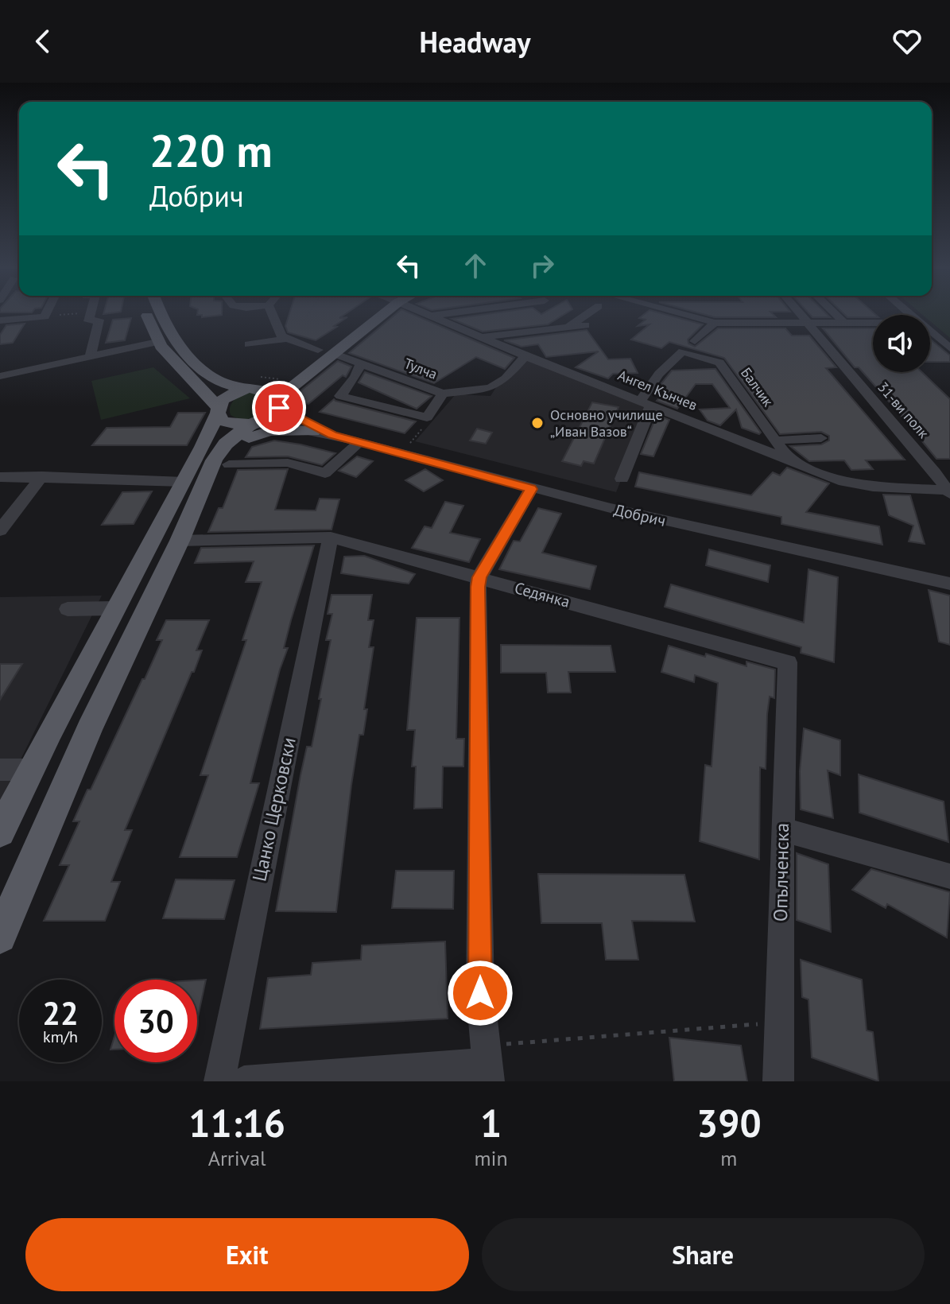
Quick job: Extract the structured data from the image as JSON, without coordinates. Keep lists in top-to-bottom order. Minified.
{"streets":{"street":["Тулча","Балчик","Ангел Кънчев","31-ви полк","Добрич","Седянка","Цанко Церковски","Опълченска"]},"crossings":[["Тулча","Ангел Кънчев"],["Балчик","Ангел Кънчев"],["Ангел Кънчев","31-ви полк"],["Седянка","Цанко Церковски"],["Седянка","Опълченска"]],"places":["Основно училище „Иван Вазов“"],"page":{"header":"Headway","turn":["220 m","Добрич"],"speed":"22 km/h","limit":"30","eta":["11:16","Arrival","1","min","390","m"],"buttons":["Exit","Share"]}}
